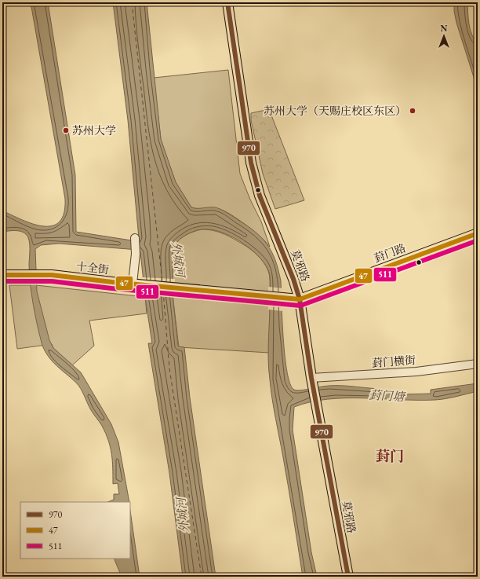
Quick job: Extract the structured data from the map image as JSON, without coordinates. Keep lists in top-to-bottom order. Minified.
{"streets":{"main road":["葑门路","莫邪路","十全街"],"street":["葑门横街"]},"crossings":[["葑门路","莫邪路"],["葑门路","十全街"],["莫邪路","葑门横街"]],"districts":["葑门"],"water":["外城河","葑门塘"],"places":["苏州大学（天赐庄校区东区）","苏州大学"],"lines":["transit line 970","transit line 47","transit line 511"],"legend":["970","47","511"],"north":"top"}
